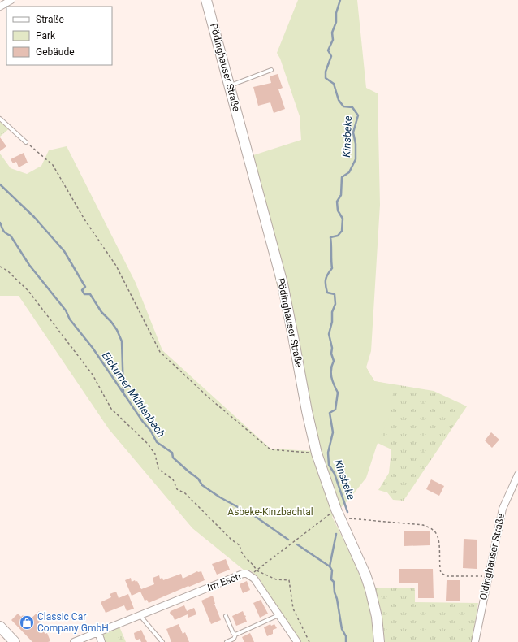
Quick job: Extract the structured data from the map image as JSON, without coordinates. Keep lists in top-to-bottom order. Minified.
{"streets":{"street":["Pödinghauser Straße","Oldinghauser Straße","Im Esch"]},"water":["Kinsbeke","Eickumer Mühlenbach"],"parks":["Asbeke-Kinzbachtal"],"places":{"shop":["Classic Car Company GmbH"]},"legend":["Straße","Park","Gebäude"]}
